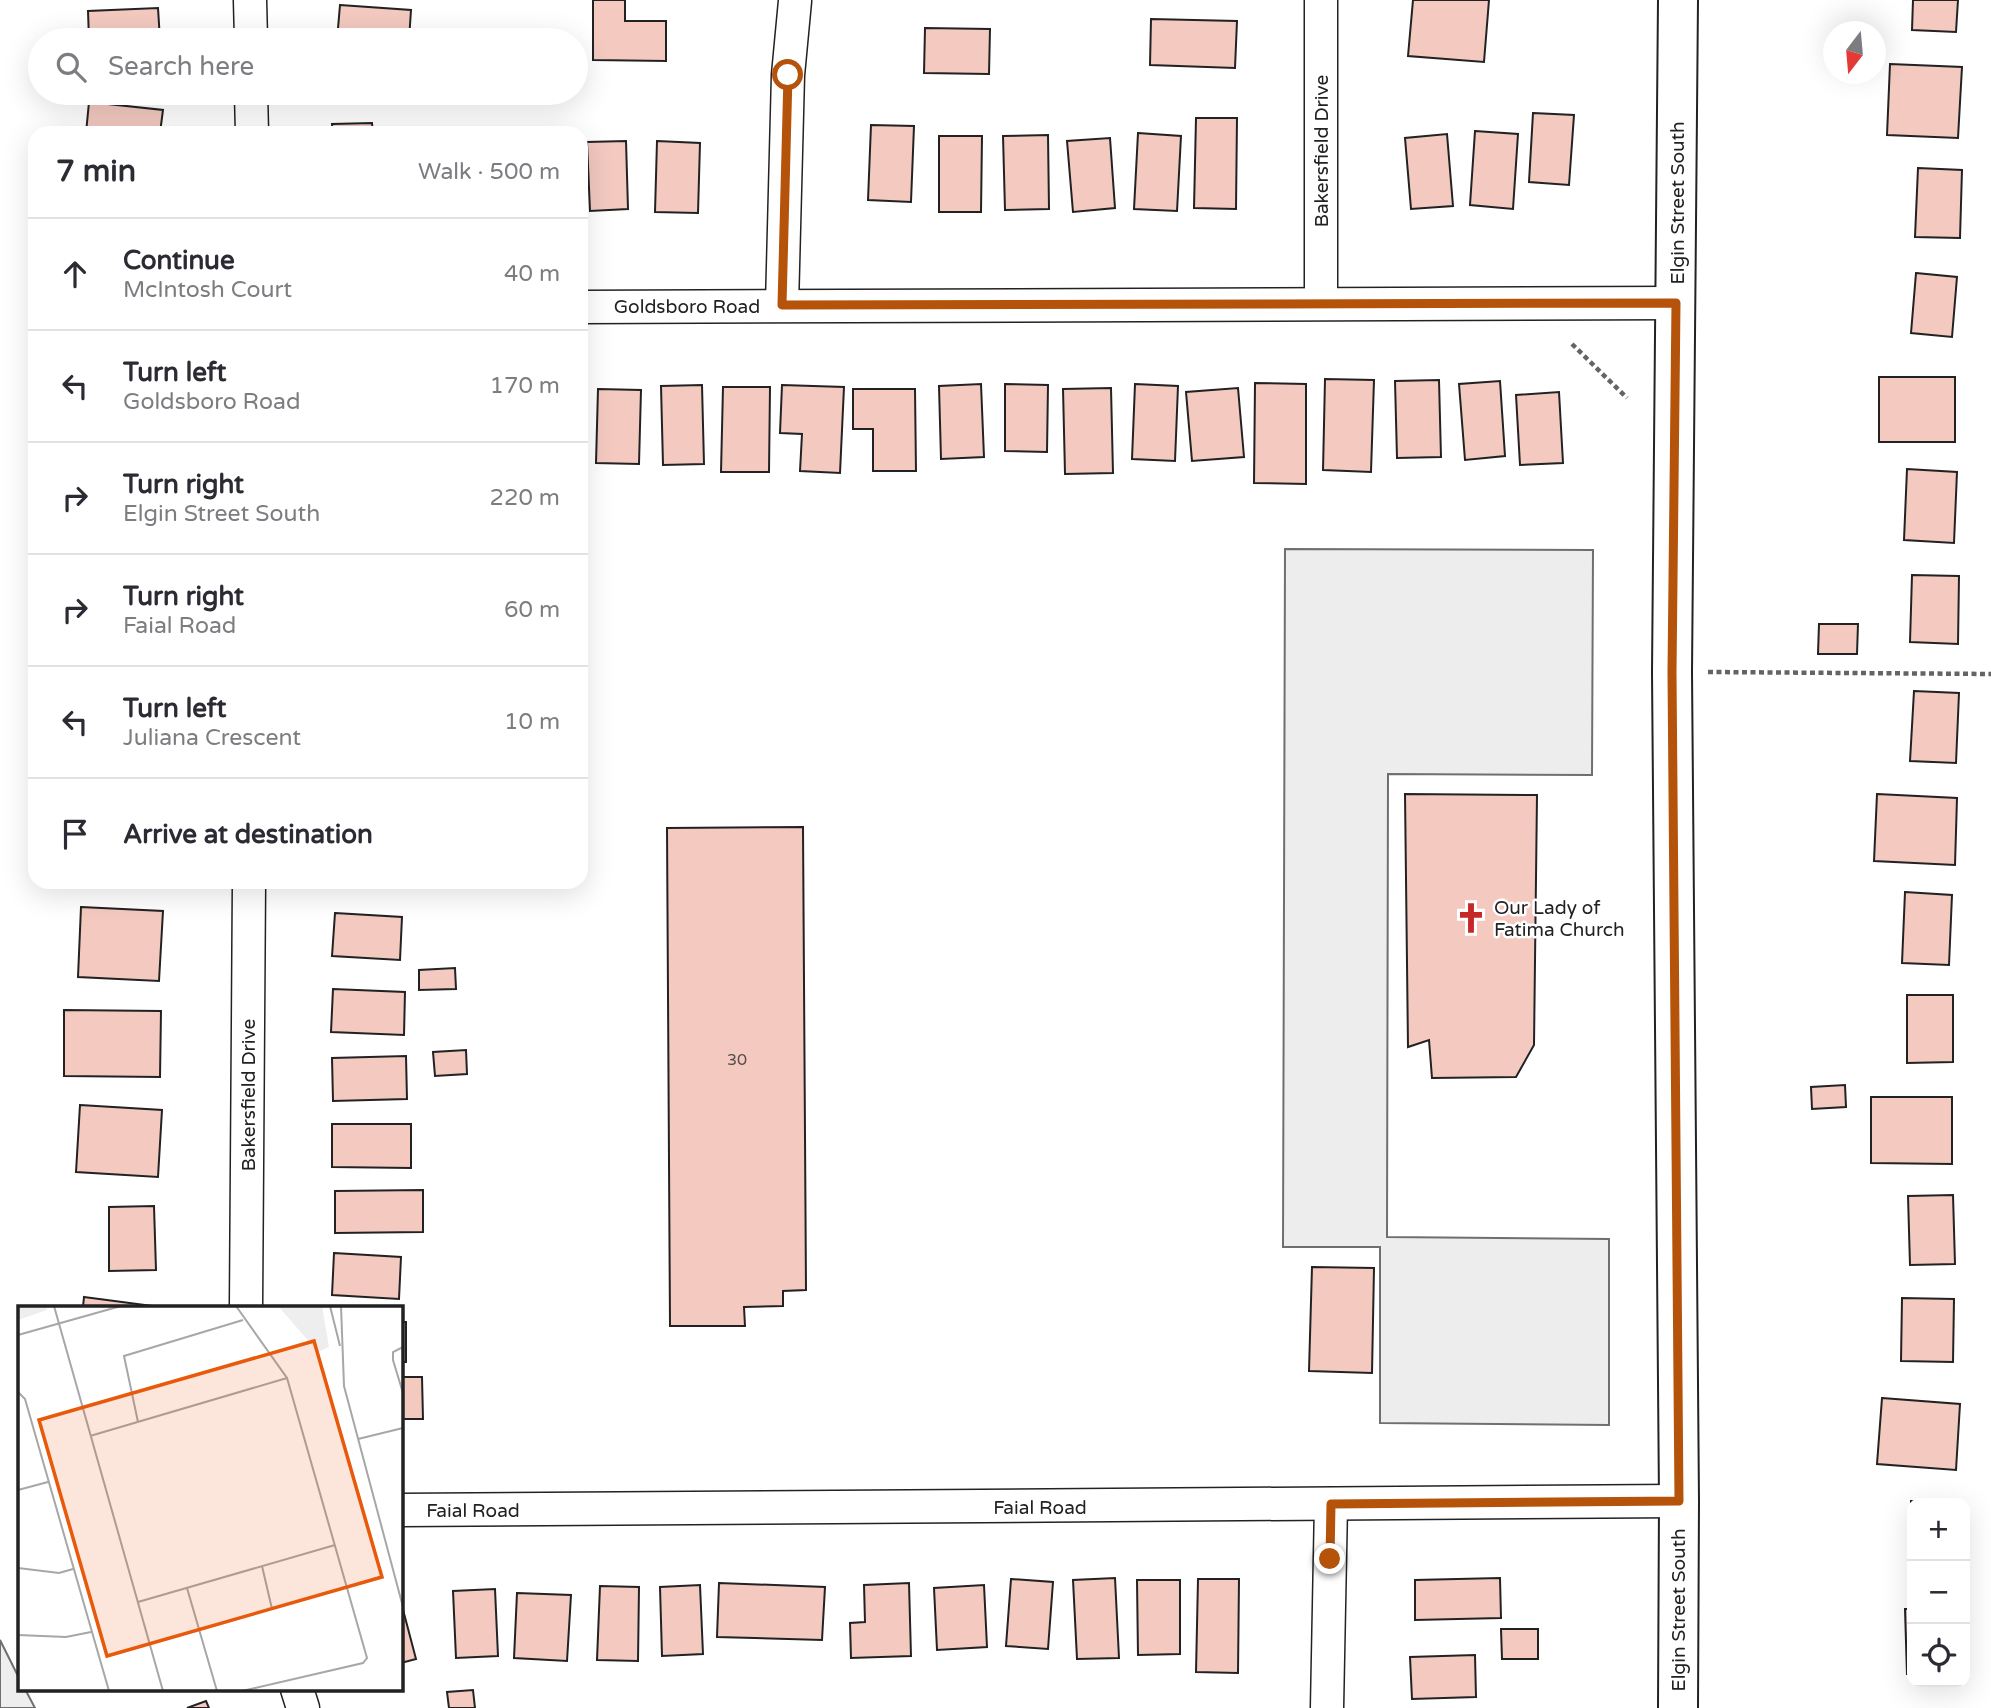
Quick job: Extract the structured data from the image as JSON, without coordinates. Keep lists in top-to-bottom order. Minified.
{"streets":{"street":["Bakersfield Drive","Elgin Street South","Goldsboro Road","Faial Road"]},"crossings":[["Bakersfield Drive","Goldsboro Road"],["Elgin Street South","Goldsboro Road"],["Elgin Street South","Faial Road"]],"places":{"church":["Our Lady of Fatima Church"]},"house_numbers":["30"],"north":"bottom","page":{"search":"Search here","heading":["7 min","Walk · 500 m"],"list":[["Continue","McIntosh Court","40 m"],["Turn left","Goldsboro Road","170 m"],["Turn right","Elgin Street South","220 m"],["Turn right","Faial Road","60 m"],["Turn left","Juliana Crescent","10 m"],"Arrive at destination"],"map_buttons":["+","−"]}}
